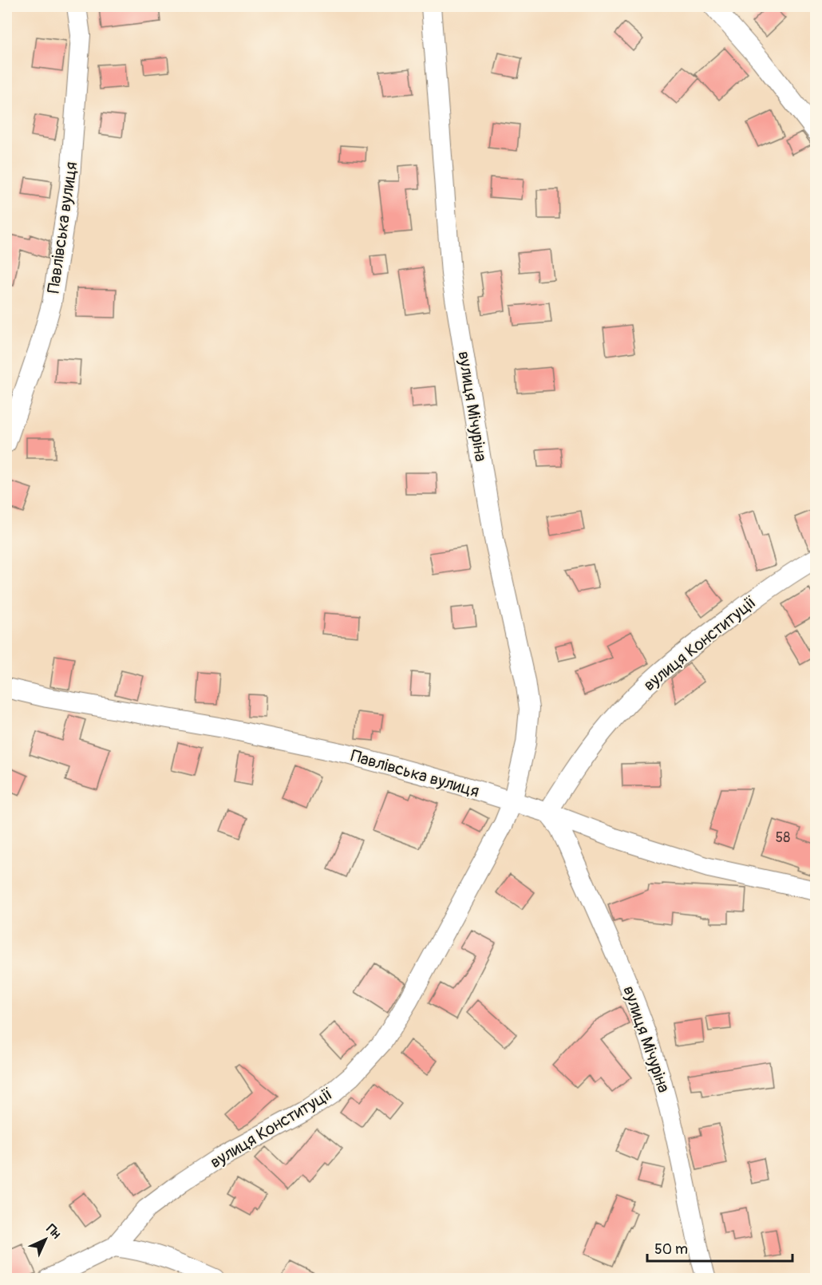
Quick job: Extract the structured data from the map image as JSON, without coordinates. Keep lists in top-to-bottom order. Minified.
{"streets":{"street":["Павлівська вулиця","вулиця Мічуріна","вулиця Конституції"]},"crossings":[["Павлівська вулиця","вулиця Мічуріна"],["Павлівська вулиця","вулиця Конституції"],["вулиця Мічуріна","вулиця Конституції"]],"house_numbers":["58"],"scale_bar":"50 m","north":"top right"}
